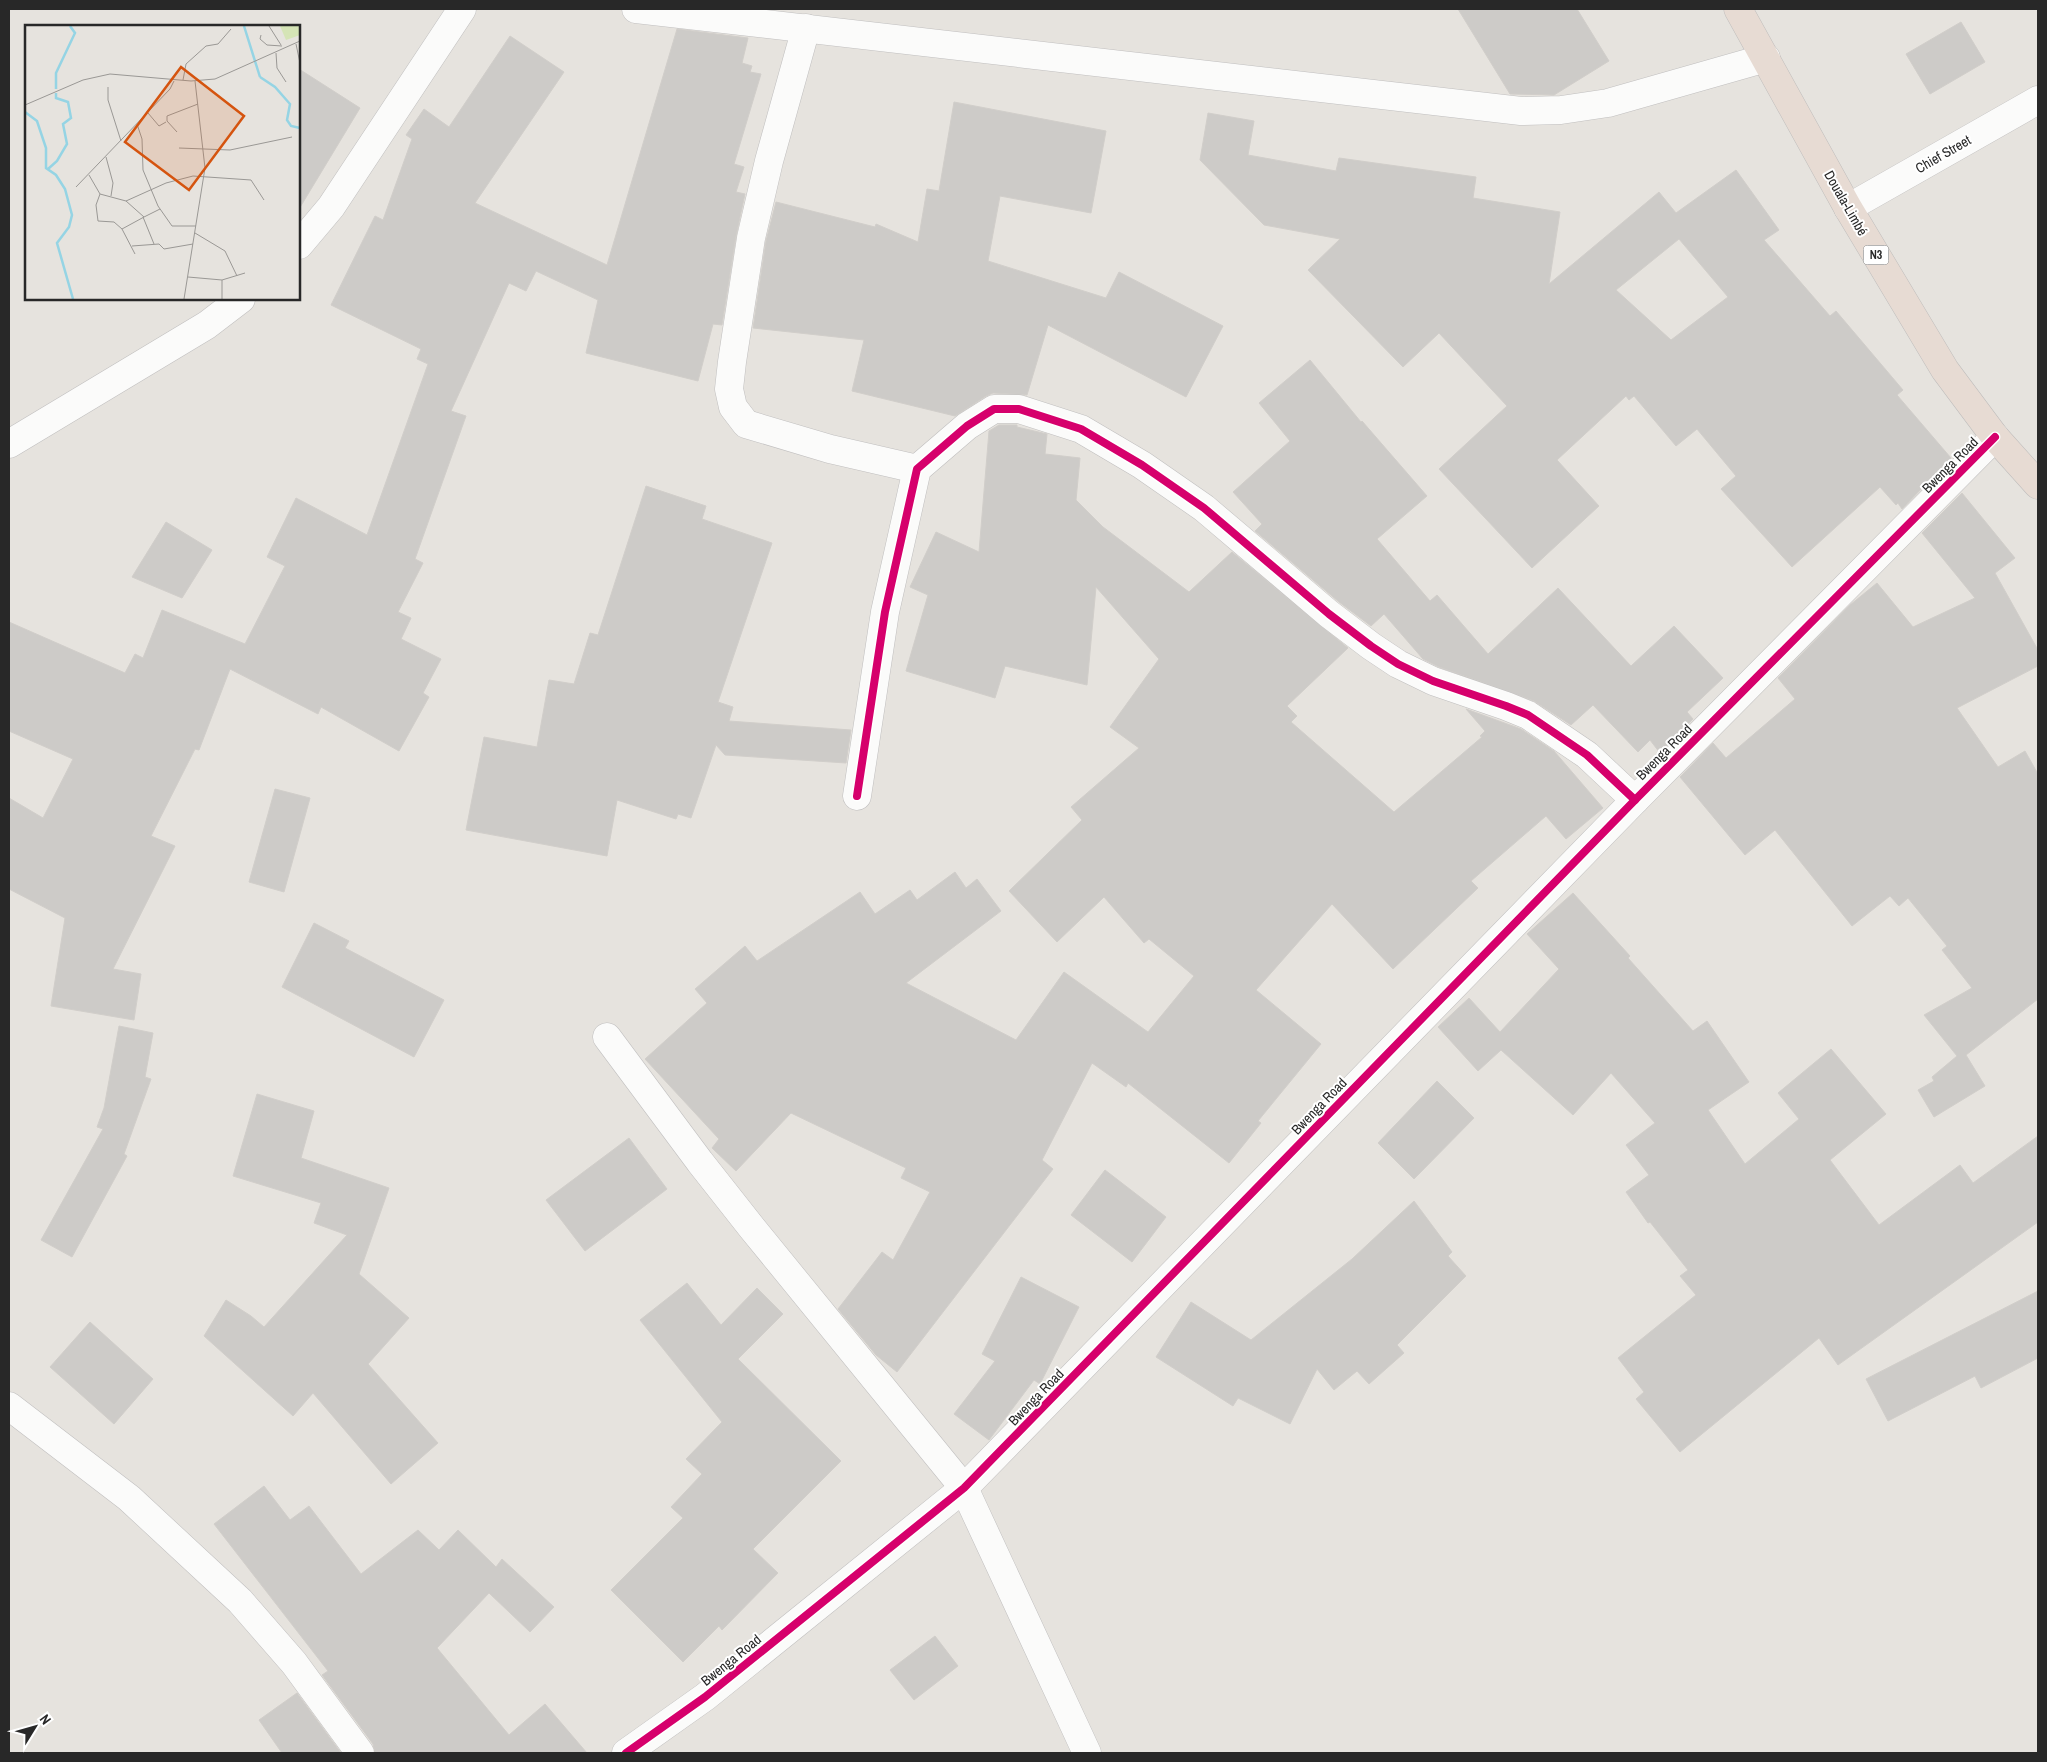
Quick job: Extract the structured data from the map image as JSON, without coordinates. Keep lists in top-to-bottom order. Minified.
{"streets":{"highway":["Douala-Limbé","N3"],"street":["Chief Street","Bwenga Road"]},"crossings":[["Chief Street","Douala-Limbé"],["Douala-Limbé","Bwenga Road"]],"north":"top right"}
